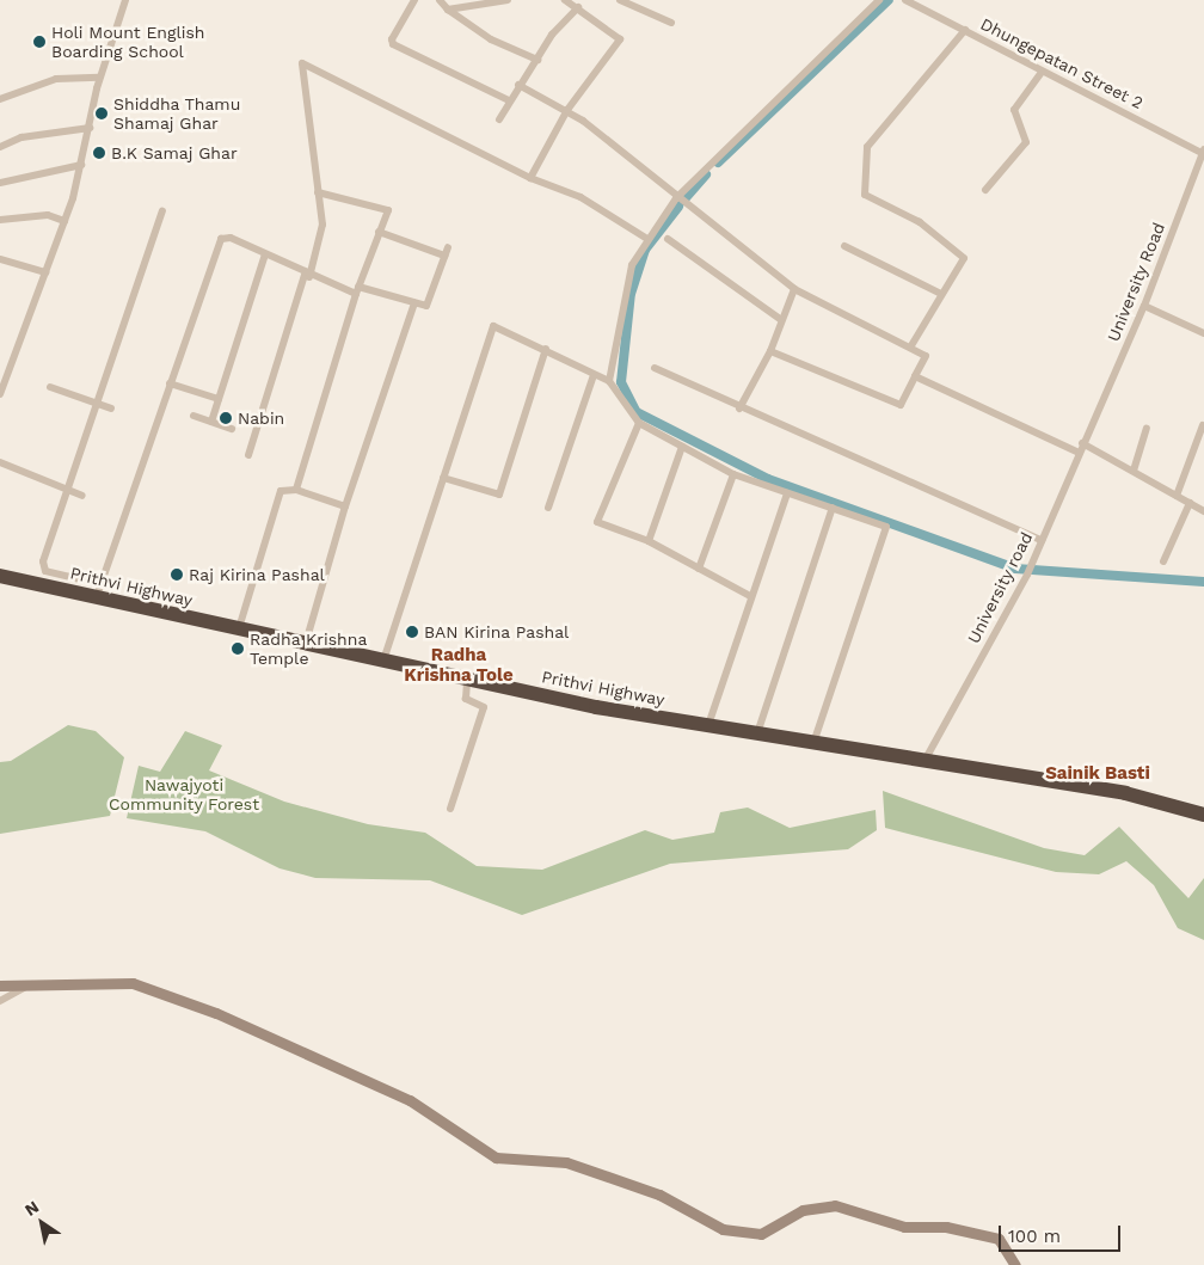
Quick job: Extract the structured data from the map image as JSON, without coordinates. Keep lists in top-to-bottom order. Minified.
{"streets":{"highway":["Prithvi Highway"],"street":["Dhungepatan Street 2","University Road","University road"]},"crossings":[["Dhungepatan Street 2","University Road"],["University Road","University road"],["Prithvi Highway","University road"]],"districts":["Radha Krishna Tole","Sainik Basti"],"parks":["Nawajyoti Community Forest"],"places":["Holi Mount English Boarding School","Shiddha Thamu Shamaj Ghar","B.K Samaj Ghar","Nabin","Raj Kirina Pashal","BAN Kirina Pashal","Radha Krishna Temple"],"scale_bar":"100 m","north":"top left"}
